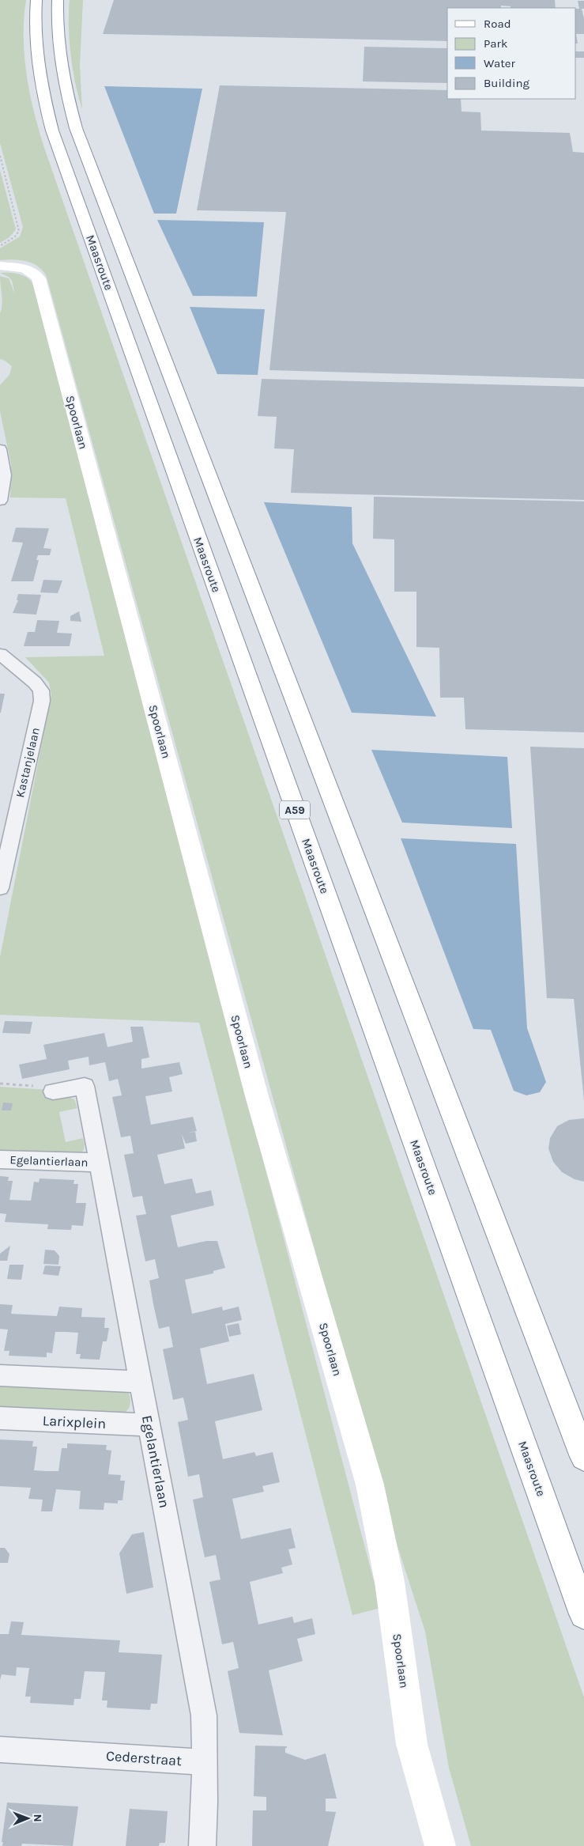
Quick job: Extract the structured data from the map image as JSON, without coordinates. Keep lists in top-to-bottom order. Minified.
{"streets":{"main road":["Maasroute","Spoorlaan","A59"],"street":["Kastanjelaan","Egelantierlaan","Larixplein","Cederstraat"]},"crossings":[["Egelantierlaan","Larixplein"],["Egelantierlaan","Cederstraat"]],"legend":["Road","Park","Water","Building"],"north":"right"}
